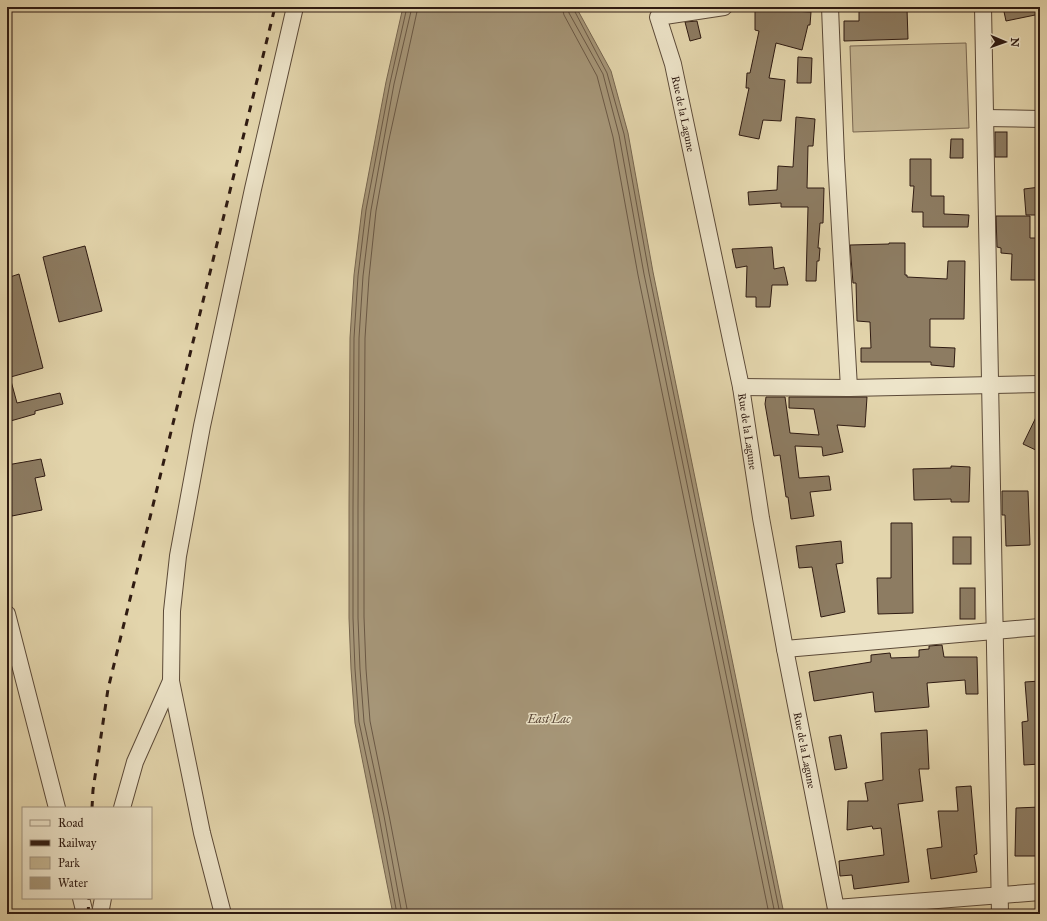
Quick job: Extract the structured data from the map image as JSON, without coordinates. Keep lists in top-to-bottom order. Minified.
{"streets":{"street":["Rue de la Lagune"]},"water":["East Lac"],"legend":["Road","Railway","Park","Water"],"north":"right"}
